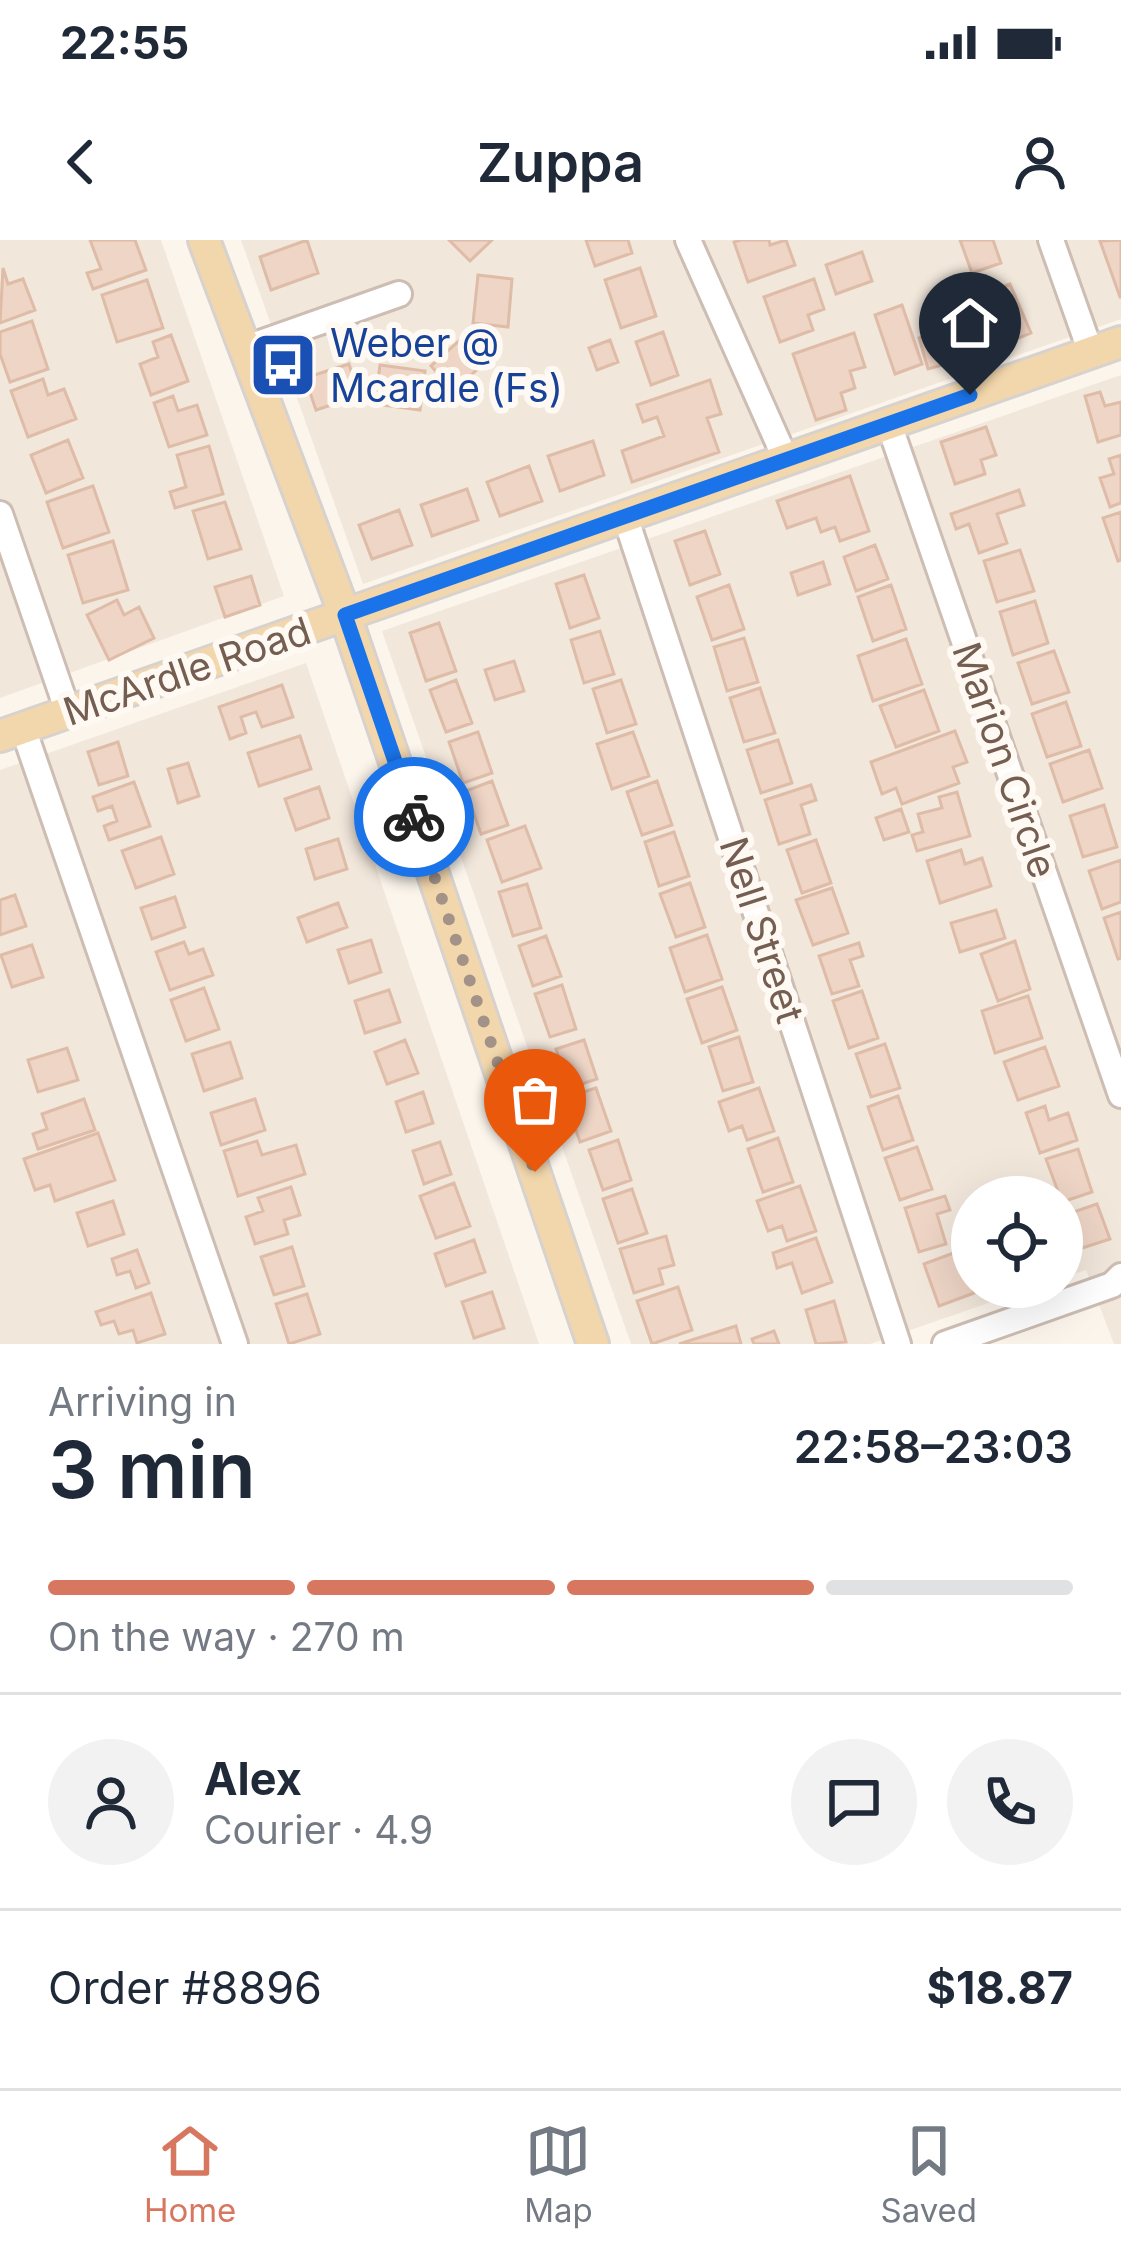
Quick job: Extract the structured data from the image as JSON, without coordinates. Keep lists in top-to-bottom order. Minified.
{"streets":{"main road":["McArdle Road"],"street":["Marion Circle","Nell Street"]},"crossings":[["McArdle Road","Marion Circle"],["McArdle Road","Nell Street"]],"places":{"bus stop":["Weber @ Mcardle (Fs)"]},"page":{"status":"22:55","header":"Zuppa","heading":["3 min","Arriving in","22:58–23:03"],"panel":["Alex","Courier · 4.9","Order #8896","$18.87"],"bar":"On the way · 270 m","tabs":["Home","Map","Saved"]}}
